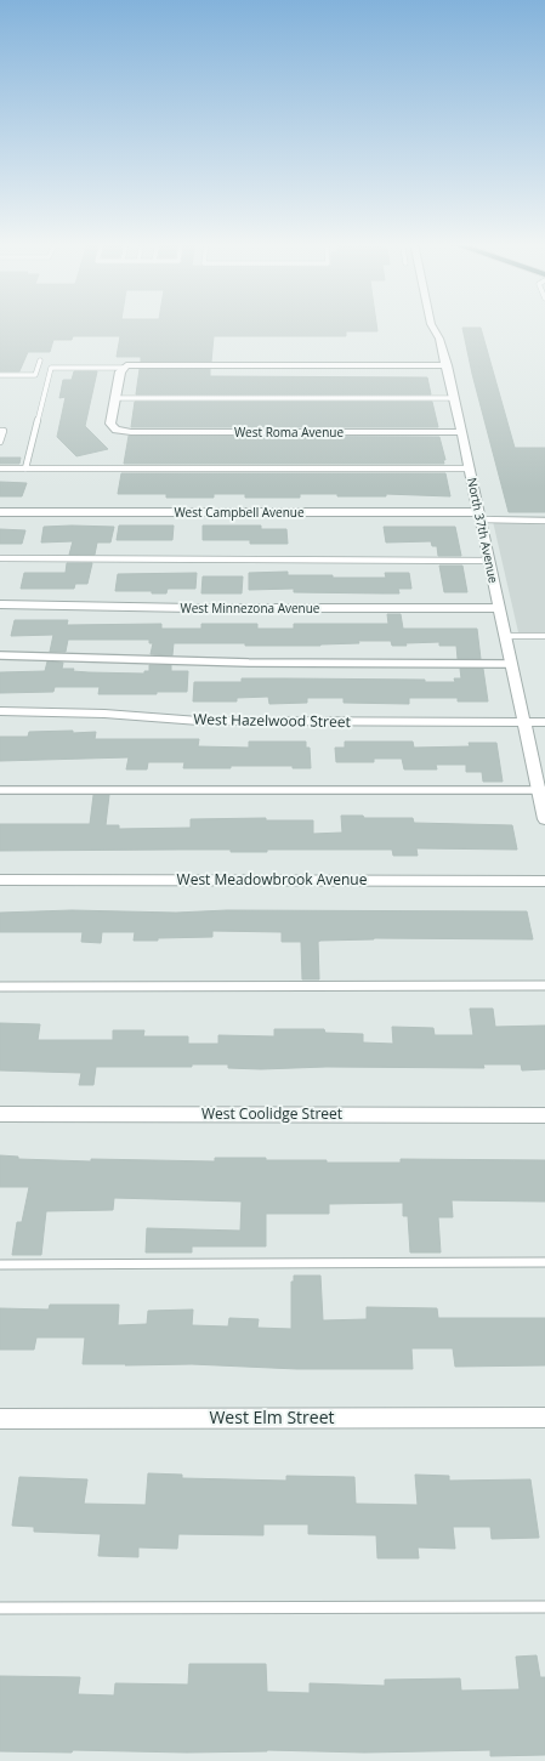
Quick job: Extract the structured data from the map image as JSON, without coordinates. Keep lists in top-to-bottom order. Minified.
{"streets":{"street":["West Roma Avenue","West Campbell Avenue","North 37th Avenue","West Minnezona Avenue","West Hazelwood Street","West Meadowbrook Avenue","West Coolidge Street","West Elm Street"]},"crossings":[["West Roma Avenue","North 37th Avenue"],["West Campbell Avenue","North 37th Avenue"],["North 37th Avenue","West Minnezona Avenue"],["North 37th Avenue","West Hazelwood Street"]]}
